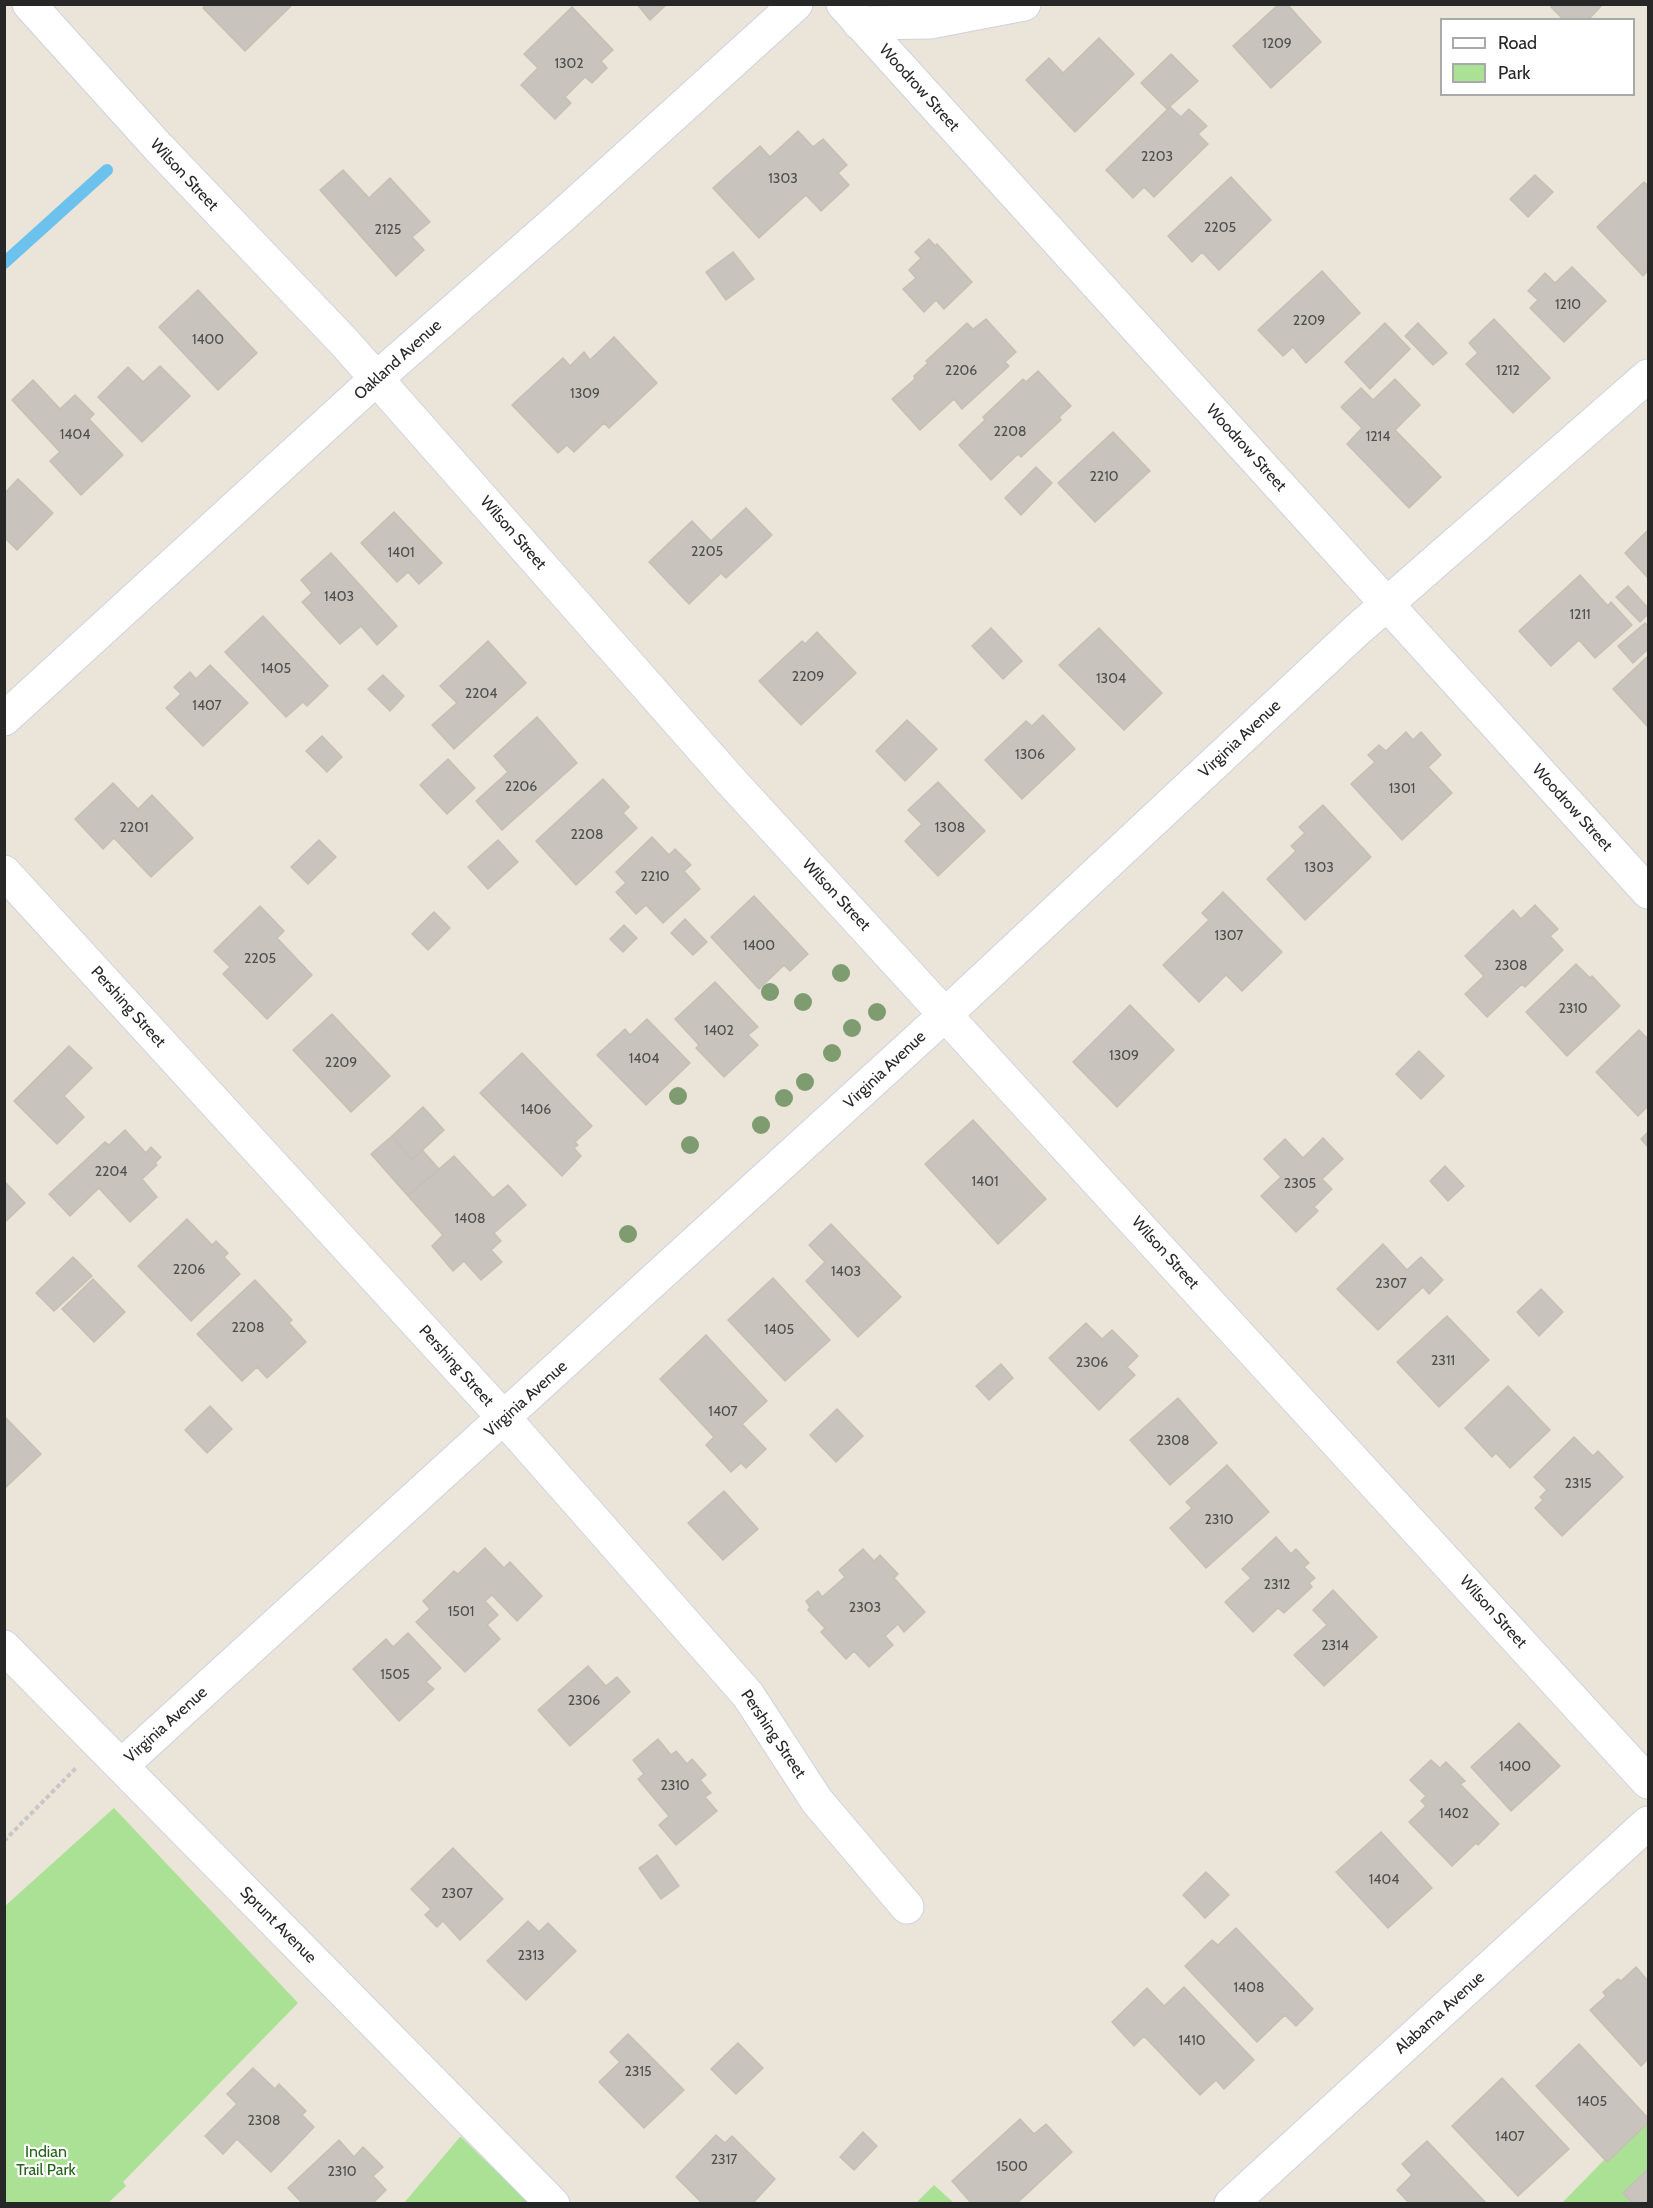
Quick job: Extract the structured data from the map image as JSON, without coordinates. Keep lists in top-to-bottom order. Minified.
{"streets":{"street":["Woodrow Street","Wilson Street","Oakland Avenue","Virginia Avenue","Pershing Street","Sprunt Avenue","Alabama Avenue"]},"crossings":[["Woodrow Street","Virginia Avenue"],["Wilson Street","Oakland Avenue"],["Wilson Street","Virginia Avenue"],["Virginia Avenue","Pershing Street"],["Virginia Avenue","Sprunt Avenue"]],"parks":["Indian Trail Park"],"house_numbers":["1209","1302","2203","1303","2205","2125","1210","2209","1400","2206","1212","1309","2208","1404","1214","2210","2205","1401","1403","1211","1405","2209","1304","2204","1407","1306","2206","1301","2201","1308","2208","1303","2210","1307","1400","2205","2308","2310","1402","1309","1404","2209","1406","2204","1401","2305","1408","2206","1403","2307","2208","1405","2311","2306","1407","2308","2315","2310","2312","2303","1501","2314","1505","2306","1400","2310","1402","1404","2307","2313","1408","1410","2315","1405","2308","1407","2317","1500","2310"],"legend":["Road","Park"]}
